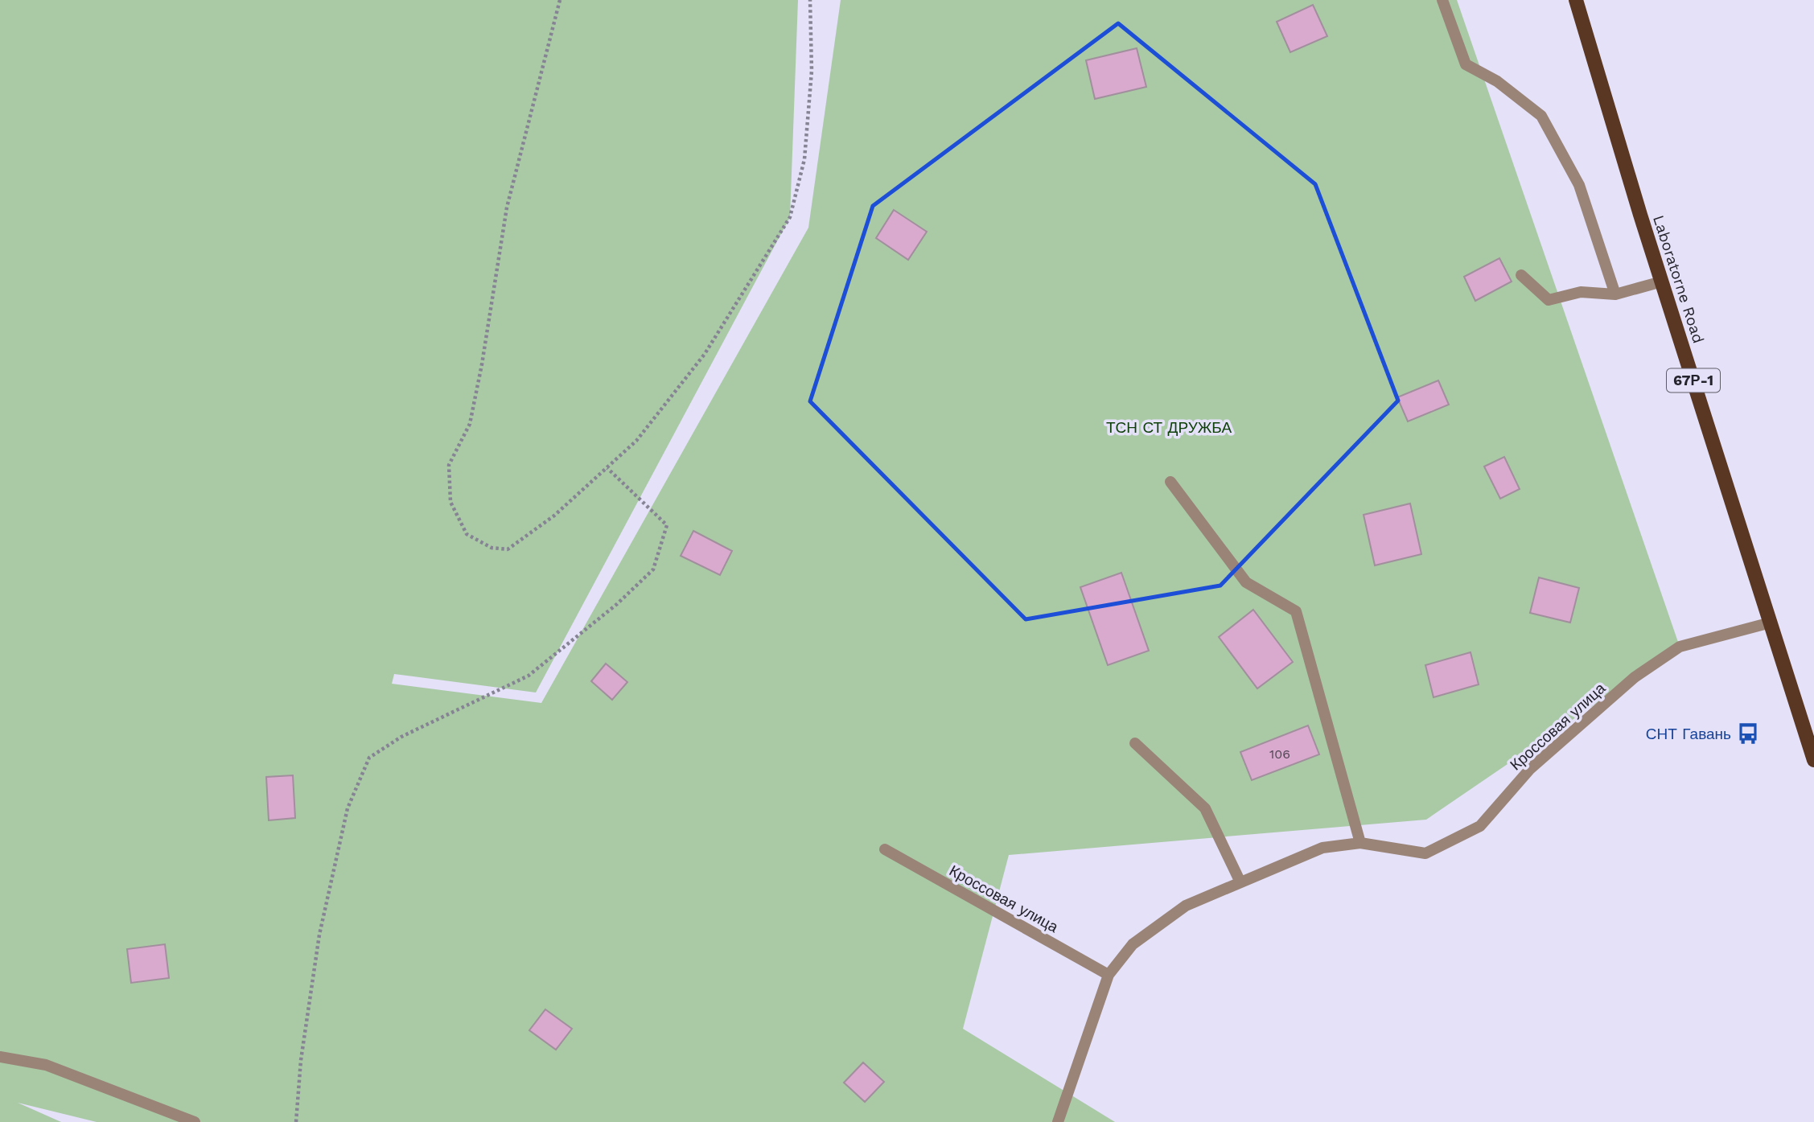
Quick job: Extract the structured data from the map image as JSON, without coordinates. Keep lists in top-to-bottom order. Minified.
{"streets":{"main road":["Laboratorne Road","67Р-1"],"lane":["Кроссовая улица"]},"crossings":[["Laboratorne Road","Кроссовая улица"]],"parks":["ТСН СТ ДРУЖБА"],"places":{"bus stop":["СНТ Гавань"]},"house_numbers":["106"]}
